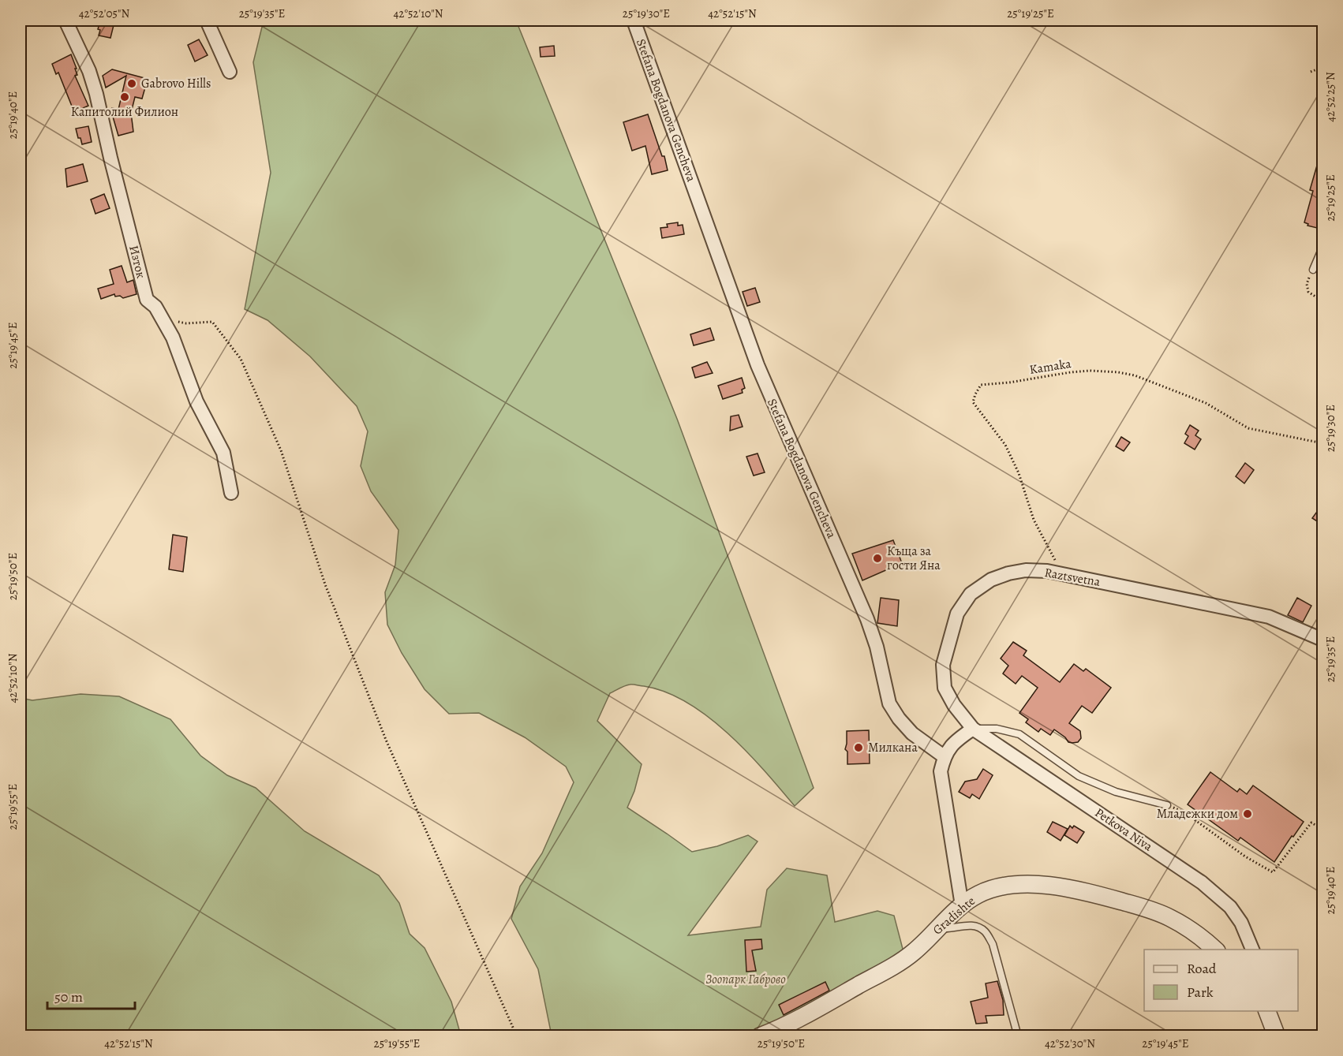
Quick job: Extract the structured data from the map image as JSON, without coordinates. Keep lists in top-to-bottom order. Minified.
{"streets":{"street":["Stefana Bogdanova Gencheva","Изток","Raztsvetna","Petkova Niva","Gradishte"],"path":["Kamaka"]},"crossings":[["Kamaka","Raztsvetna"],["Raztsvetna","Petkova Niva"]],"parks":["Зоопарк Габрово"],"places":["Gabrovo Hills","Капитолий Филион","Къща за гости Яна","Милкана","Младежки дом"],"legend":["Road","Park"],"scale_bar":"50 m","coordinates":["42°52'05\"N","25°19'35\"E","42°52'10\"N","25°19'30\"E","42°52'15\"N","25°19'25\"E","42°52'25\"N","25°19'40\"E","25°19'45\"E","25°19'50\"E","25°19'55\"E","42°52'30\"N"]}
